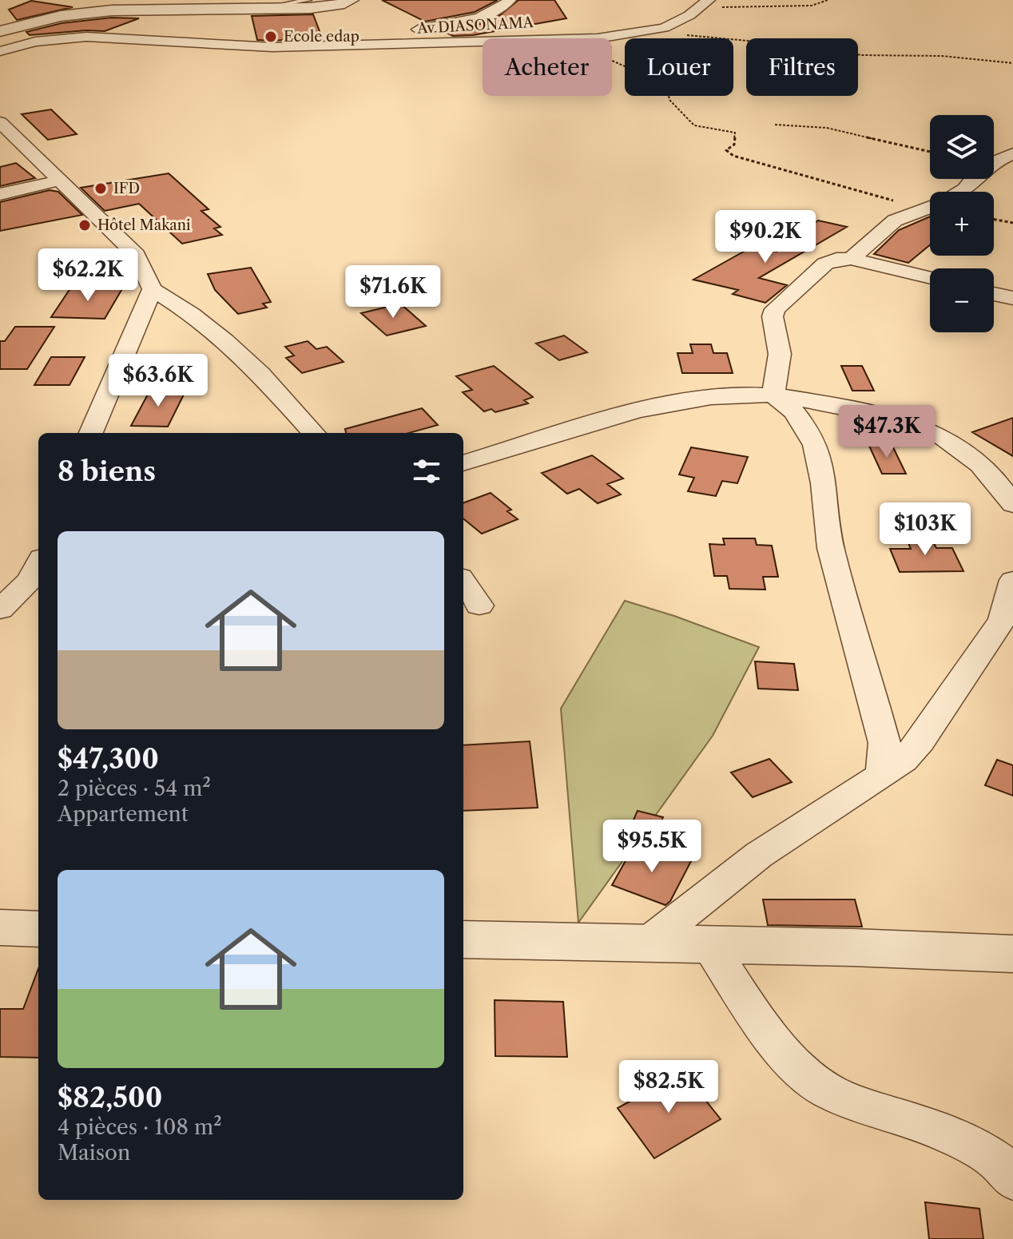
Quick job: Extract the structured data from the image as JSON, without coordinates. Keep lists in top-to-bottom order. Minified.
{"streets":{"street":["Av DIASONAMA"]},"places":["Ecole edap","IFD","Hôtel Makani"],"page":{"chip":["Acheter","Louer","Filtres"],"map_buttons":["+","−"],"price":["$90.2K","$62.2K","$71.6K","$63.6K","$47.3K","$103K","$95.5K","$82.5K"],"heading":"8 biens","list":[{"name":"$47,300","note":"2 pièces · 54 m² · Appartement"},{"name":"$82,500","note":"4 pièces · 108 m² · Maison"}]}}
